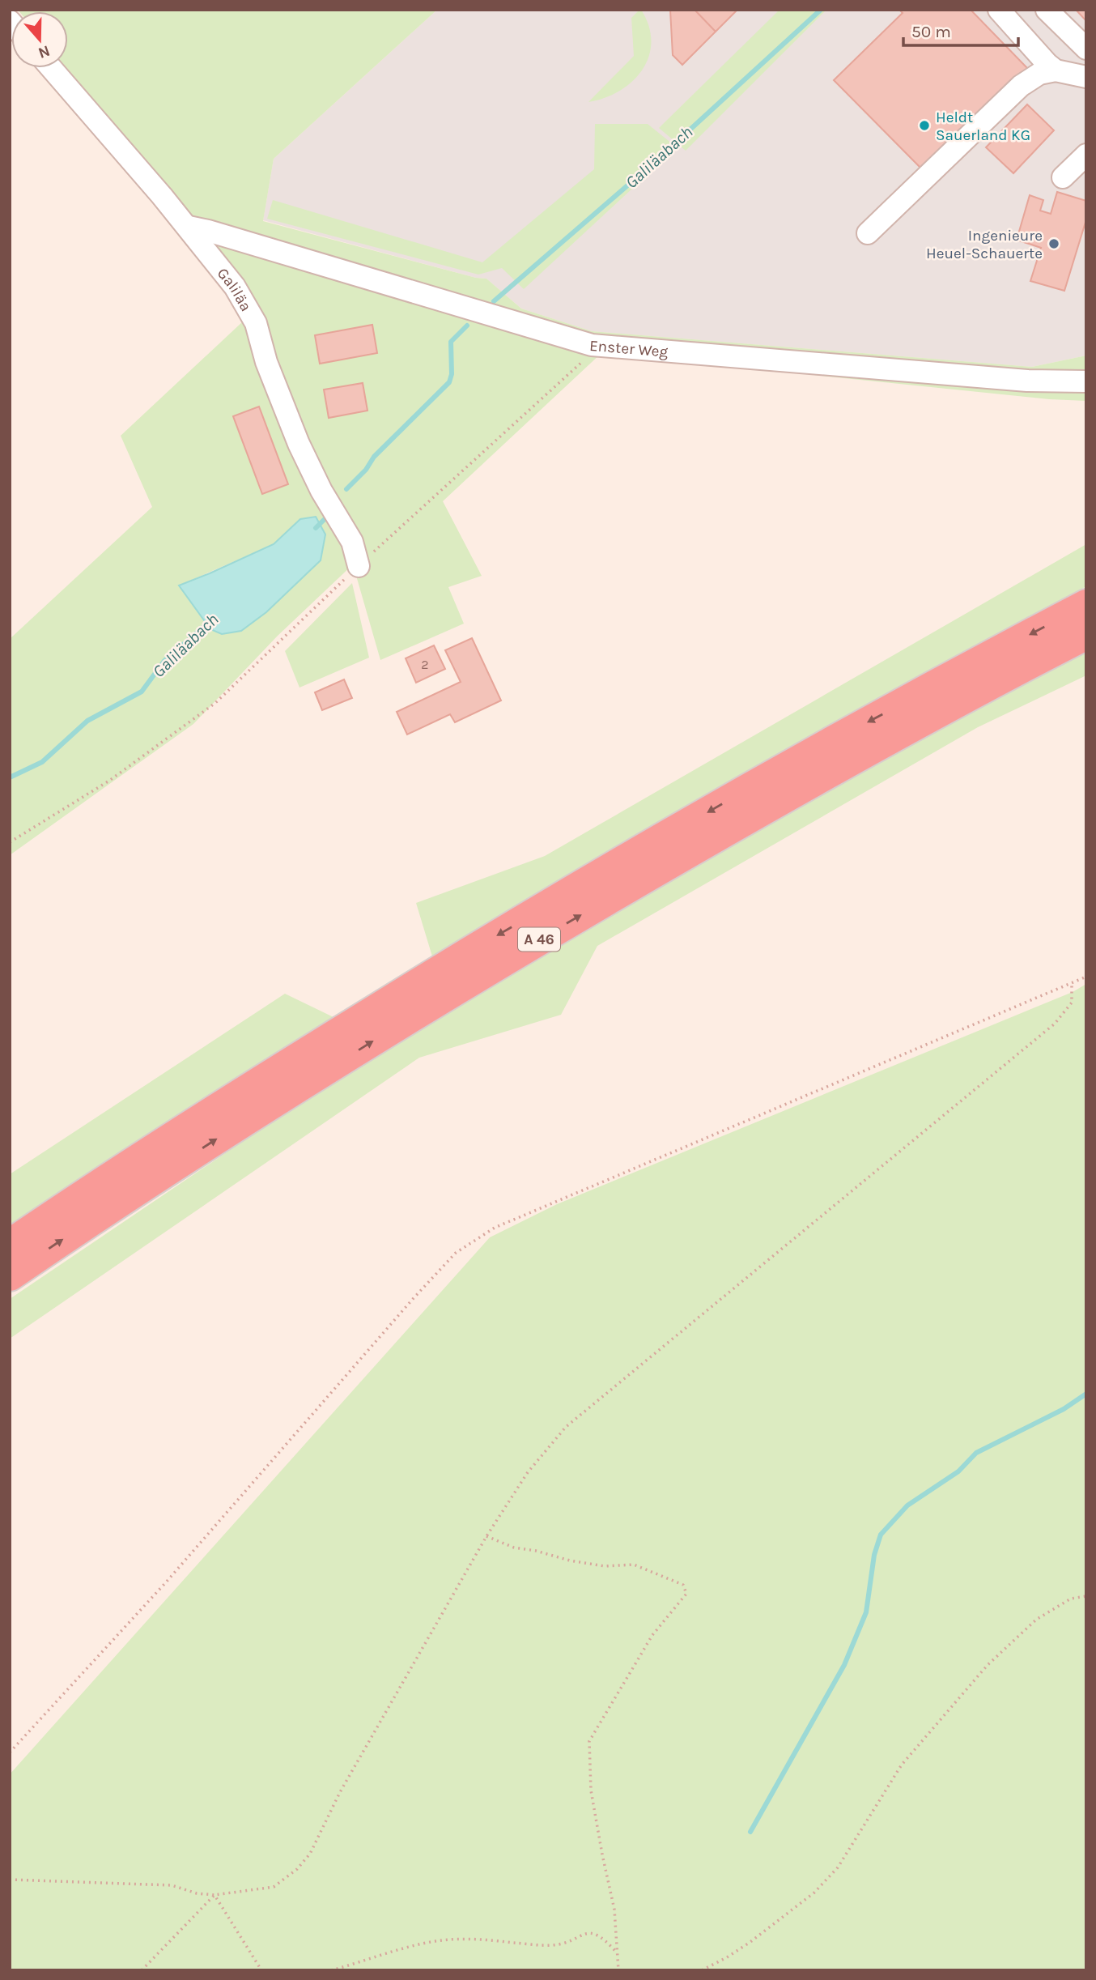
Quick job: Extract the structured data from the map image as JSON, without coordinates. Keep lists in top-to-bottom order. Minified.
{"streets":{"highway":["A 46"],"street":["Galiläa","Enster Weg"]},"crossings":[["Galiläa","Enster Weg"]],"water":["Galiläabach"],"places":["Heldt Sauerland KG","Ingenieure Heuel-Schauerte"],"house_numbers":["2"],"scale_bar":"50 m","north":"bottom"}
